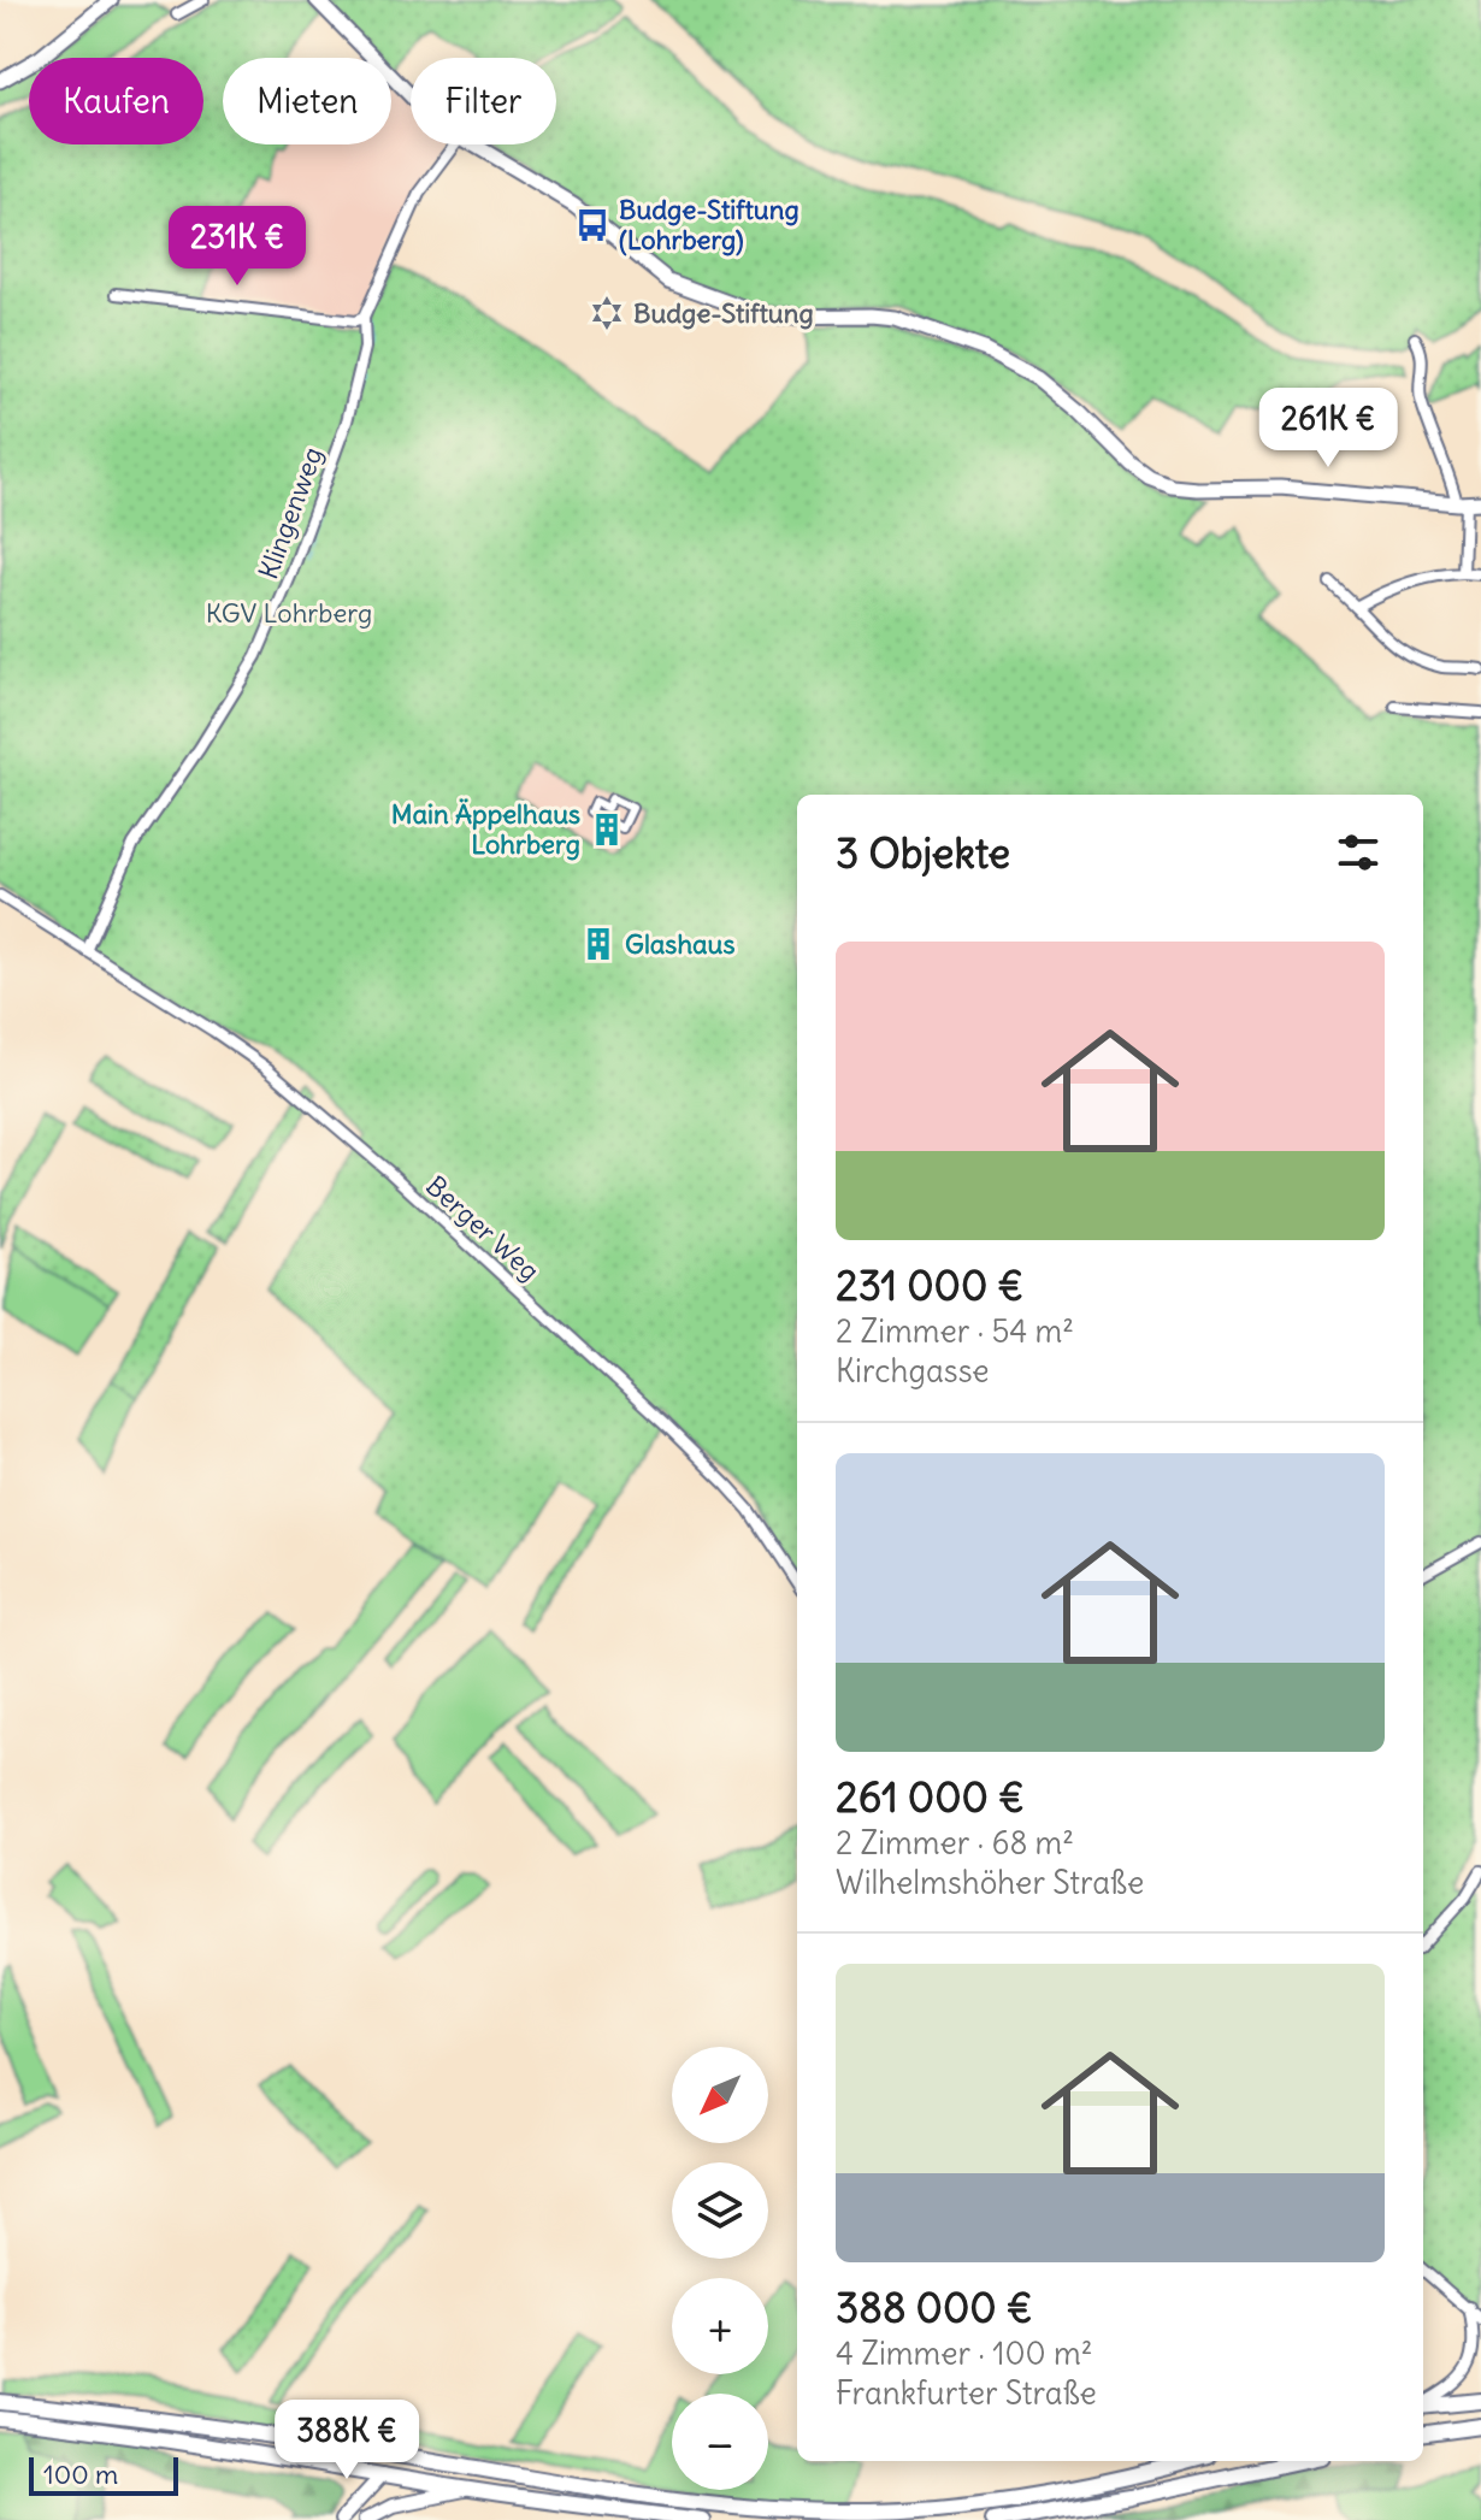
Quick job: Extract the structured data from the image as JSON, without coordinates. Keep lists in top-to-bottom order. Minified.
{"streets":{"street":["Klingenweg","Berger Weg"]},"crossings":[["Klingenweg","Berger Weg"]],"parks":["KGV Lohrberg"],"places":{"bus stop":["Budge-Stiftung (Lohrberg)"],"synagogue":["Budge-Stiftung"],"building":["Main Äppelhaus Lohrberg","Glashaus"]},"scale_bar":"100 m","north":"bottom left","page":{"chip":["Kaufen","Mieten","Filter"],"price":["231K €","261K €","388K €"],"heading":"3 Objekte","list":[{"name":"231 000 €","note":"2 Zimmer · 54 m² · Kirchgasse"},{"name":"261 000 €","note":"2 Zimmer · 68 m² · Wilhelmshöher Straße"},{"name":"388 000 €","note":"4 Zimmer · 100 m² · Frankfurter Straße"}],"map_buttons":["+","−"],"scale":"100 m"}}
